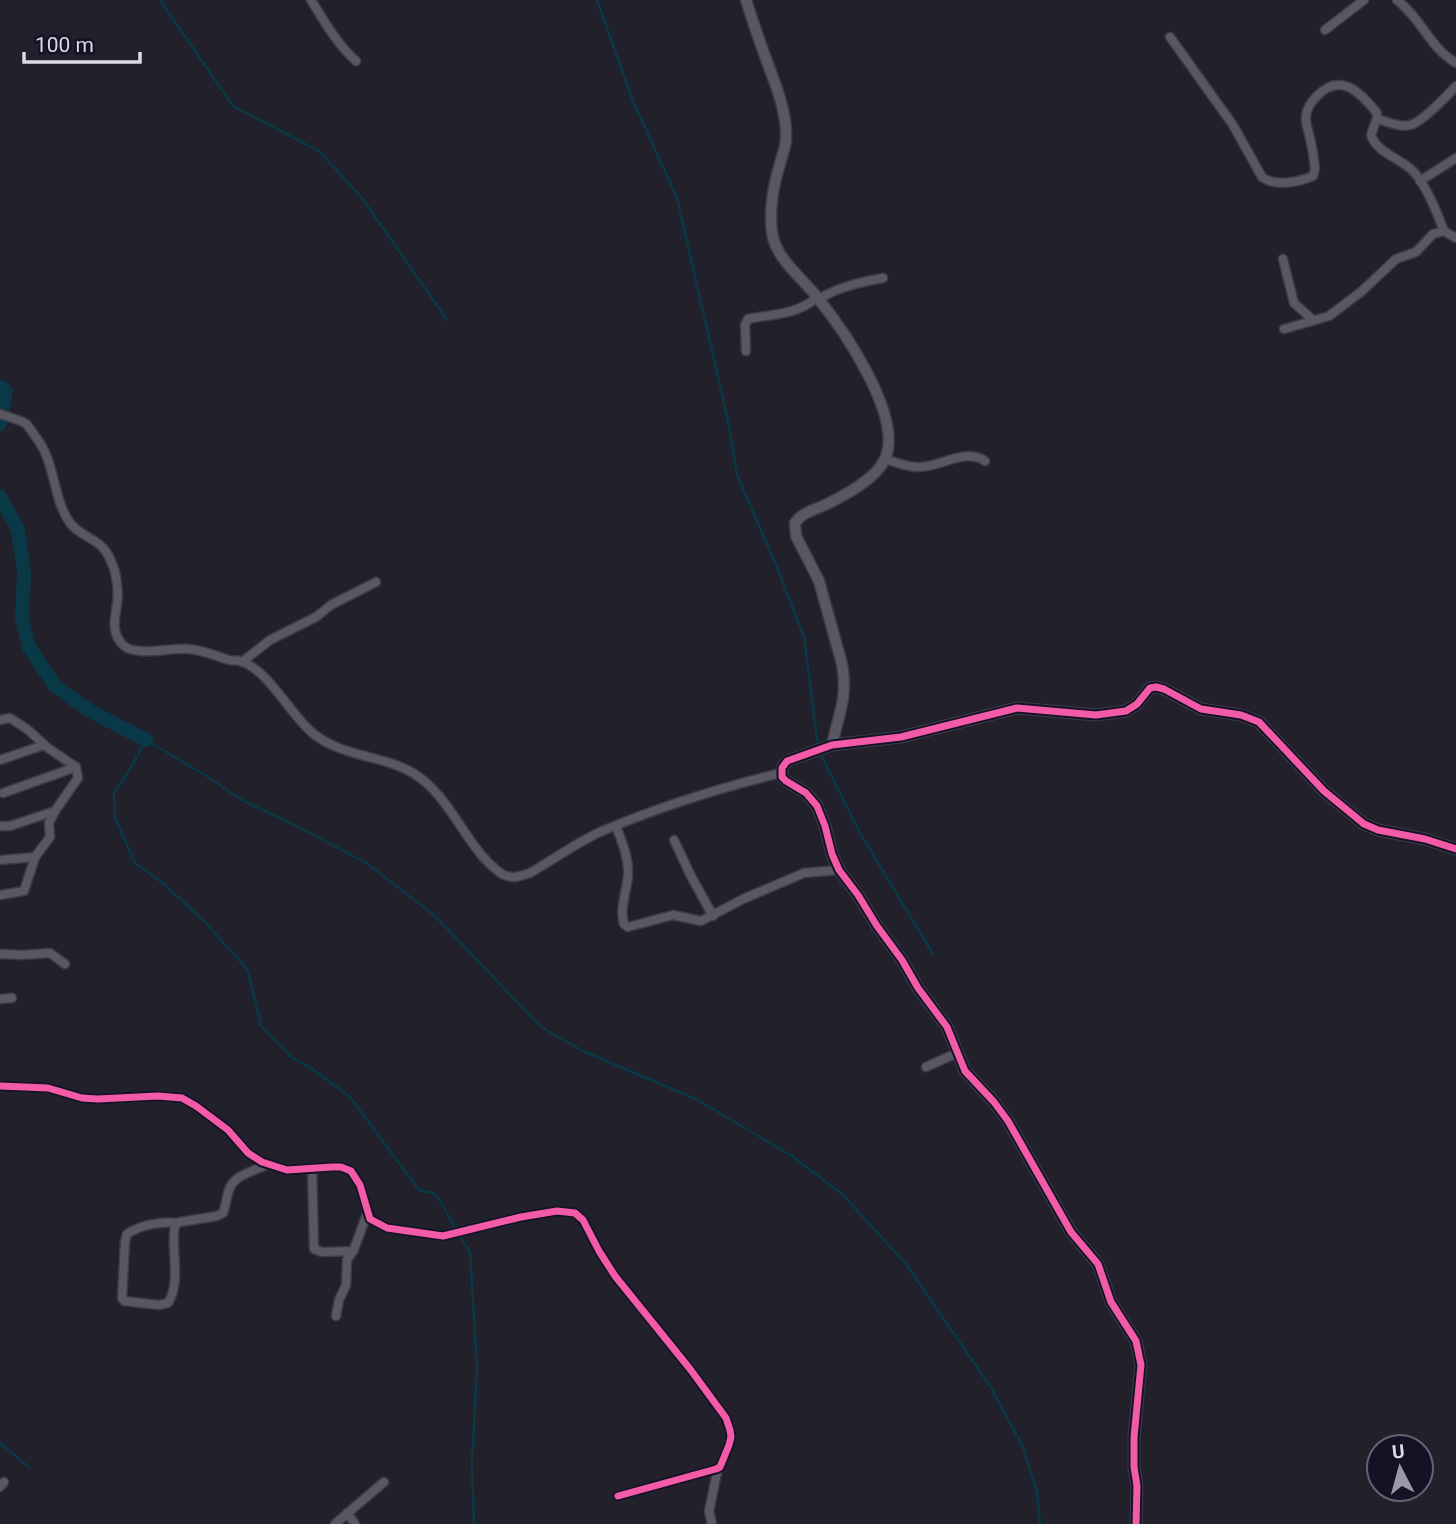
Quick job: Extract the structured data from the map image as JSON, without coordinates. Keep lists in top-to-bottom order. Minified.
{"scale_bar":"100 m","north":"top"}
